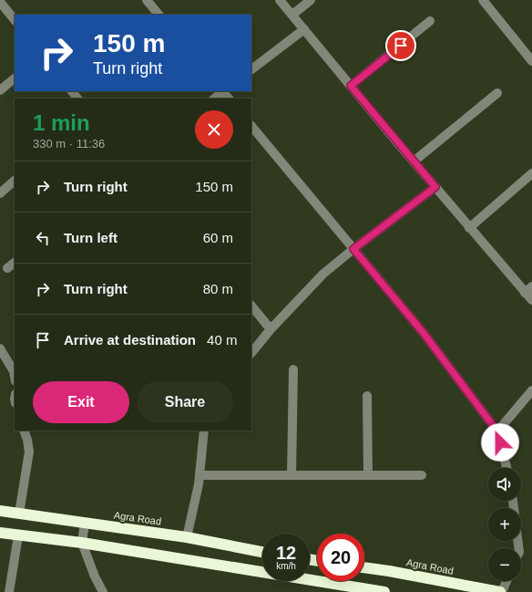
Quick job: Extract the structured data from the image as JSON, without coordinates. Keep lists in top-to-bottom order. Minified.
{"streets":{"highway":["Agra Road"]},"page":{"turn":["150 m","Turn right"],"heading":["1 min","330 m · 11:36"],"list":[{"name":"Turn right","value":"150 m"},{"name":"Turn left","value":"60 m"},{"name":"Turn right","value":"80 m"},{"name":"Arrive at destination","value":"40 m"}],"buttons":["Exit","Share"],"map_buttons":["+","−"],"speed":"12 km/h","limit":"20"}}
